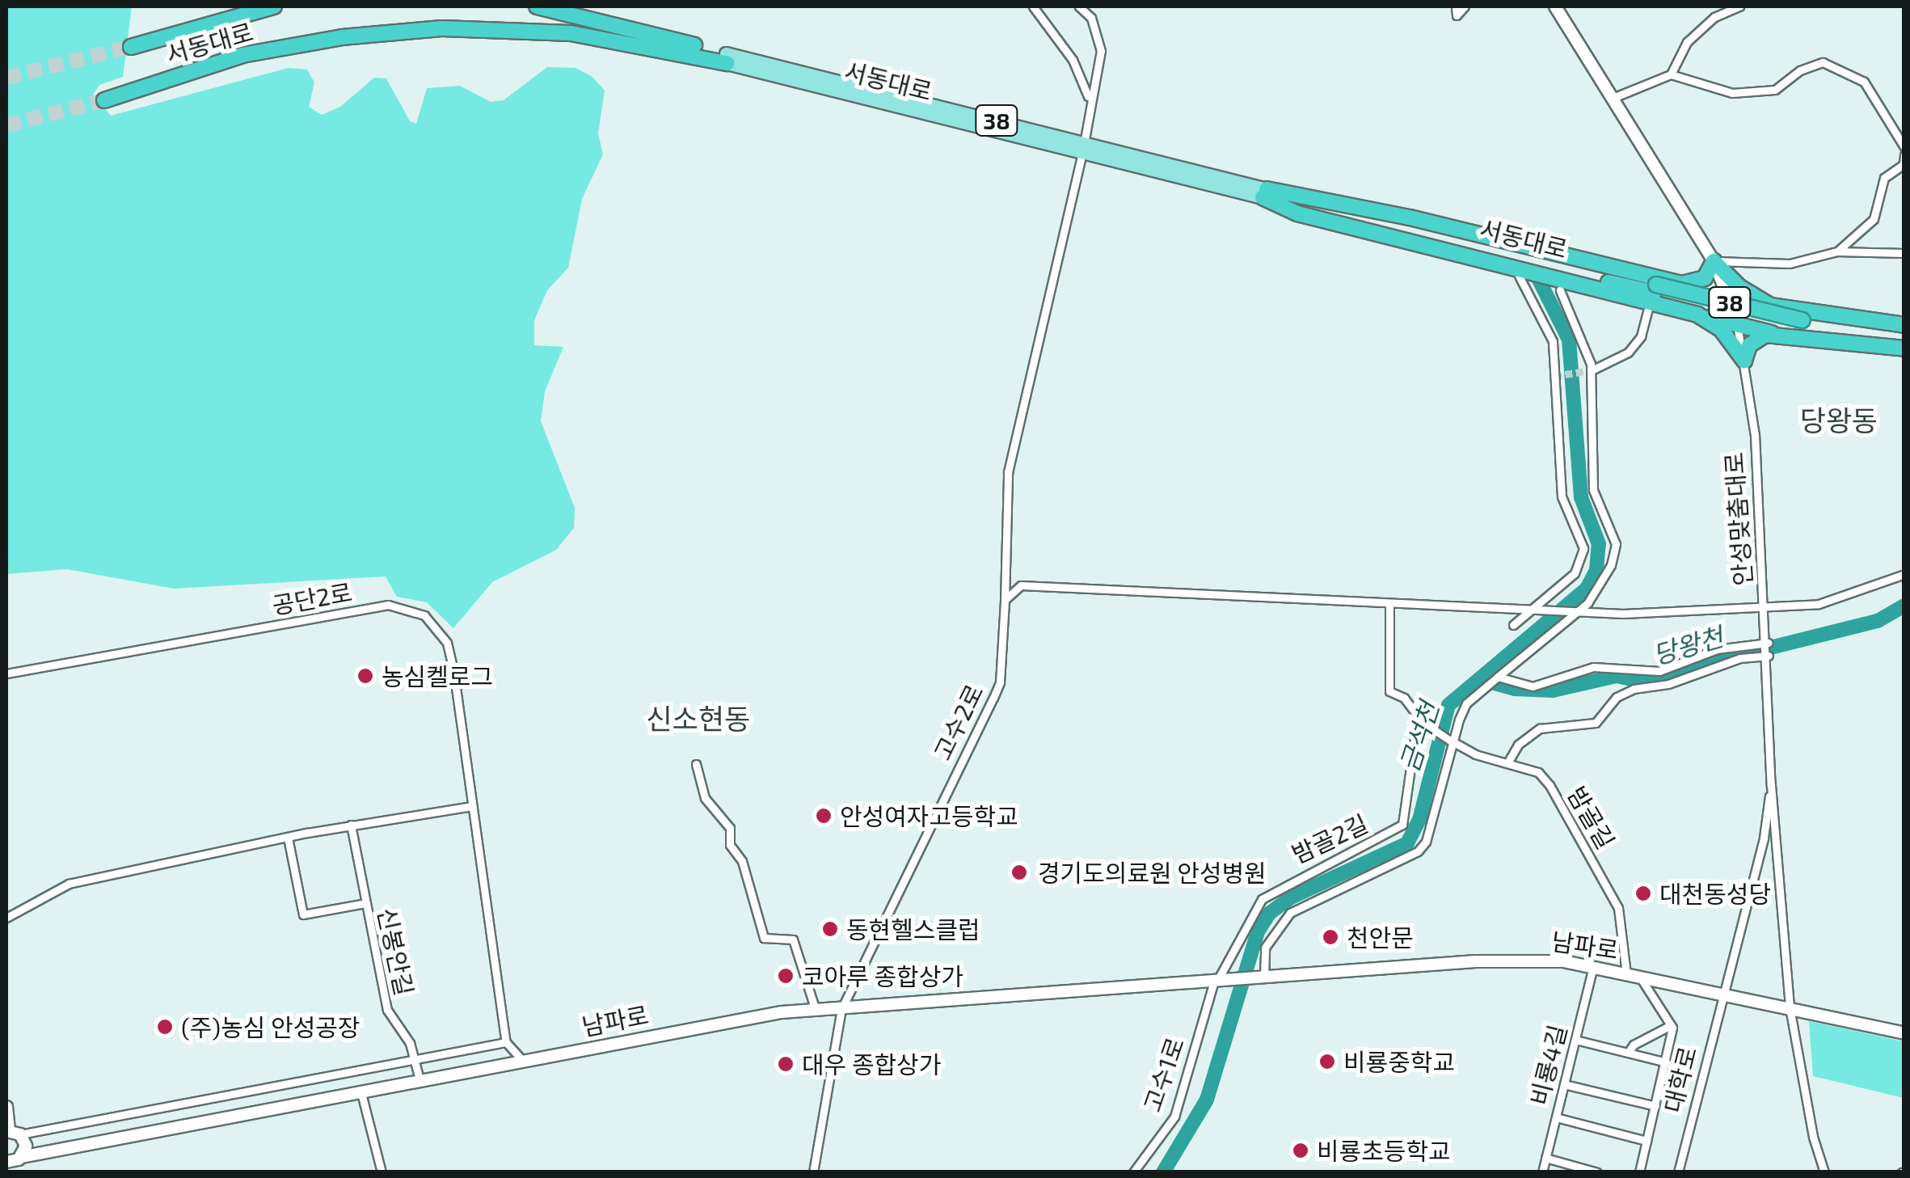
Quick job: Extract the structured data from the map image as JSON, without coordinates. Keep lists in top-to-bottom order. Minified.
{"streets":{"highway":["서동대로","38"],"street":["안성맞춤대로","공단2로","고수2로","밤골길","밤골2길","남파로","신봉안길","비룡4길","고수1로","대학로"]},"crossings":[["서동대로","38"],["서동대로","고수2로"],["안성맞춤대로","남파로"],["안성맞춤대로","대학로"],["고수2로","남파로"],["밤골길","밤골2길"],["밤골길","남파로"],["밤골2길","남파로"],["밤골2길","고수1로"],["남파로","신봉안길"],["남파로","비룡4길"],["남파로","고수1로"],["남파로","대학로"]],"districts":["당왕동","신소현동"],"water":["당왕천","금석천"],"places":["농심켈로그","안성여자고등학교","경기도의료원 안성병원","대천동성당","동현헬스클럽","천안문","코아루 종합상가","(주)농심 안성공장","비룡중학교","대우 종합상가","비룡초등학교"]}
